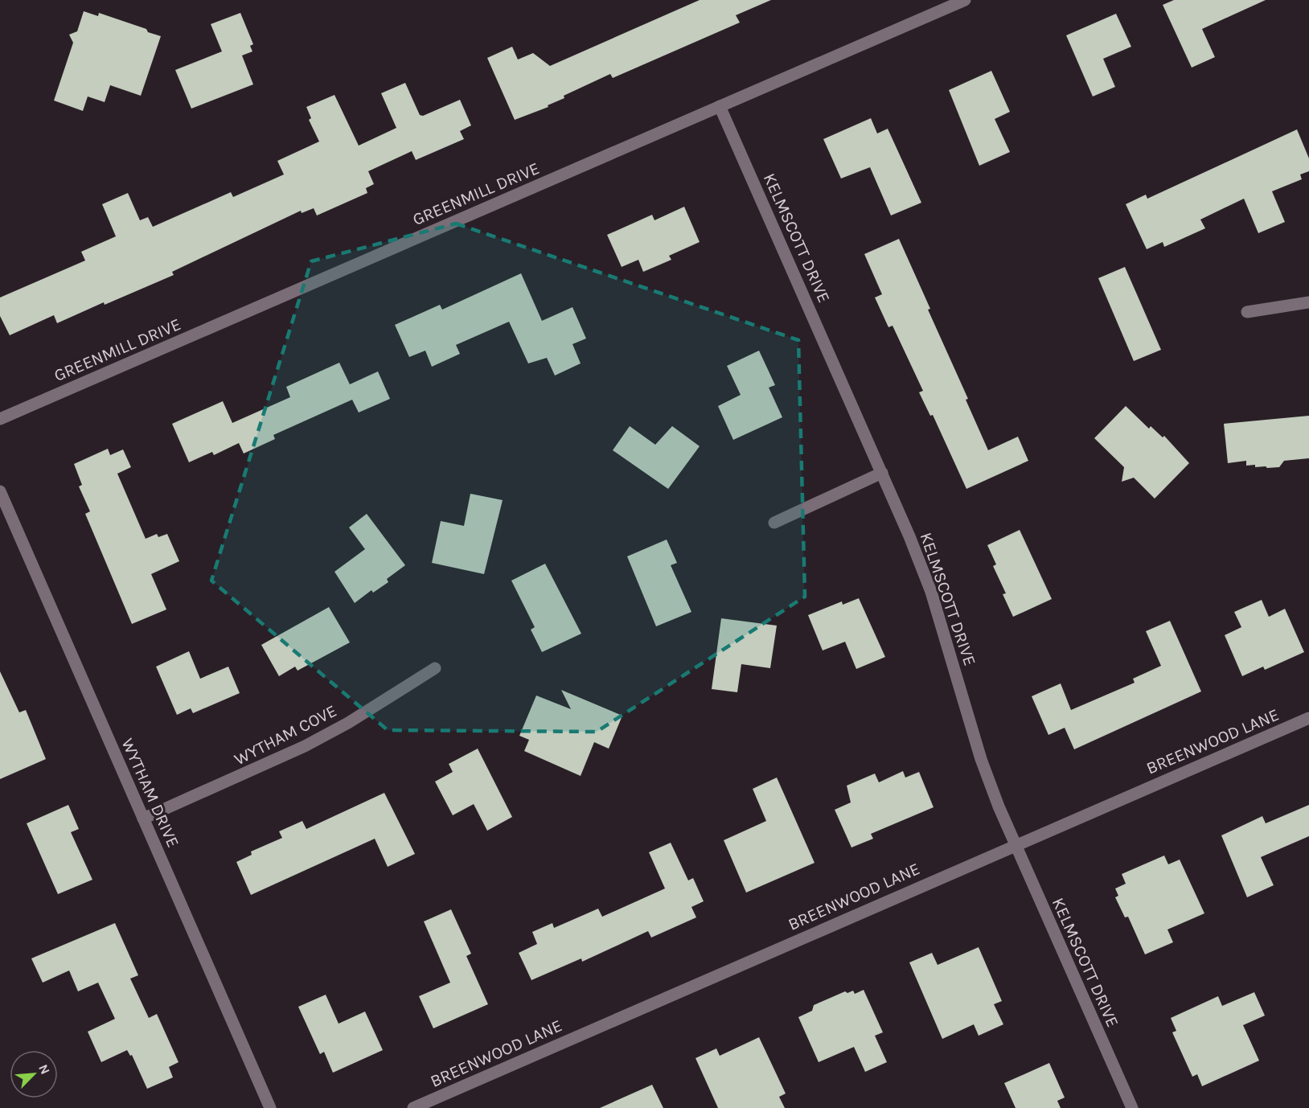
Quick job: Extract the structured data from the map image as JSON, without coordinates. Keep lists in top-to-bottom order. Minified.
{"streets":{"street":["GREENMILL DRIVE","KELMSCOTT DRIVE","WYTHAM COVE","BREENWOOD LANE","WYTHAM DRIVE"]},"crossings":[["GREENMILL DRIVE","KELMSCOTT DRIVE"],["KELMSCOTT DRIVE","BREENWOOD LANE"],["WYTHAM COVE","WYTHAM DRIVE"]],"north":"top right"}
